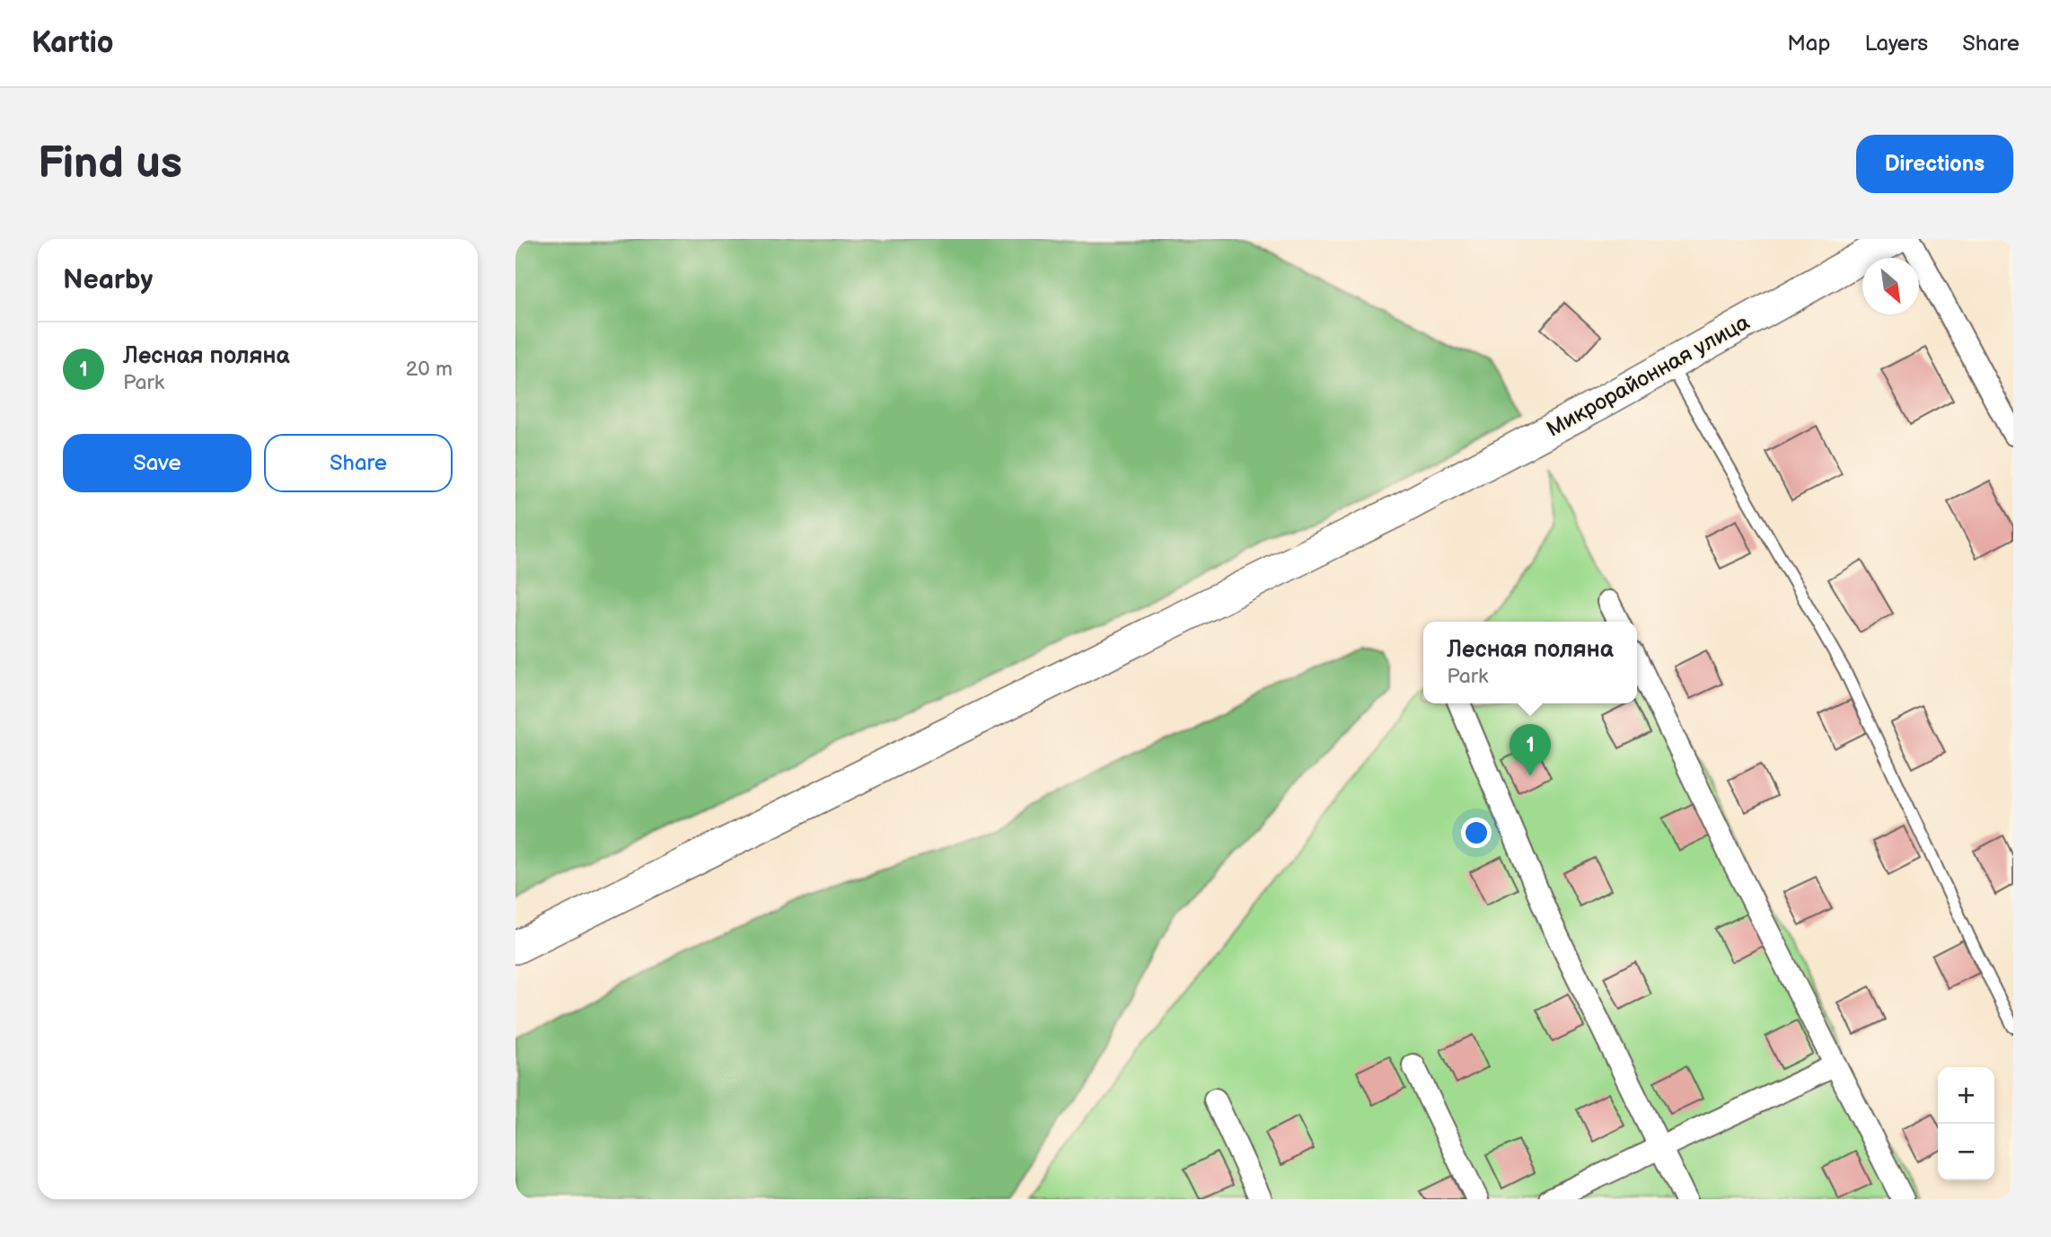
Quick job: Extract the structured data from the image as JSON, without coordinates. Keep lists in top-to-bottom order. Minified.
{"streets":{"street":["Микрорайонная улица"]},"north":"bottom right","page":{"header":"Kartio","nav":["Map","Layers","Share"],"buttons":["Directions",["Save","Share"]],"title":"Find us","heading":"Nearby","list":[{"mark":"1","name":"Лесная поляна","note":"Park","value":"20 m"}],"popup":["Лесная поляна","Park"],"pins":"1","map_buttons":["+","−"]}}
